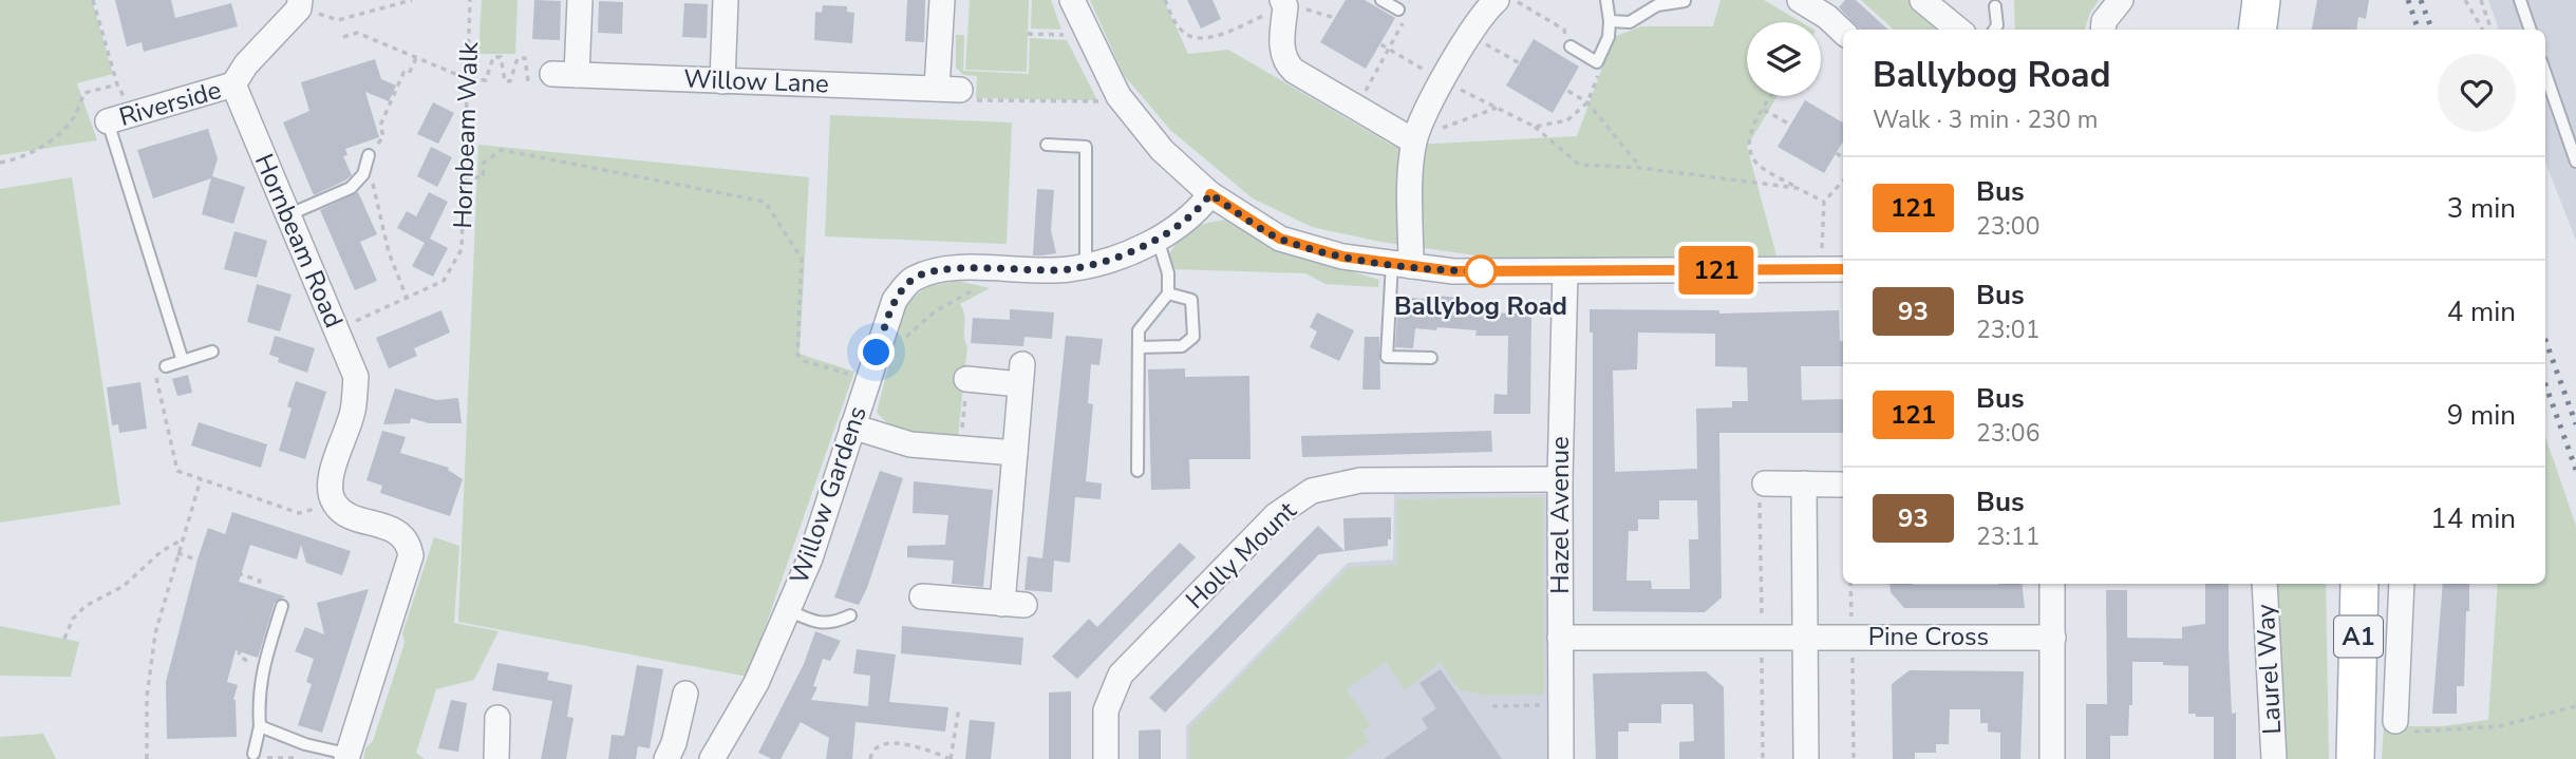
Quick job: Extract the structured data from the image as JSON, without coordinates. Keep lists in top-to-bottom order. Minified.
{"streets":{"main road":["A1"],"street":["Willow Lane","Riverside","Hornbeam Road","Willow Gardens","Hazel Avenue","Holly Mount","Pine Cross","Laurel Way"],"path":["Hornbeam Walk"]},"crossings":[["Riverside","Hornbeam Road"],["Hornbeam Walk","Hornbeam Road"],["Hazel Avenue","Holly Mount"],["Hazel Avenue","Pine Cross"]],"places":["Ballybog Road"],"lines":["bus line 121"],"page":{"on_map":"121","heading":["Ballybog Road","Walk · 3 min · 230 m"],"list":[{"mark":"121","name":"Bus","note":"23:00","value":"3 min"},{"mark":"93","name":"Bus","note":"23:01","value":"4 min"},{"mark":"121","name":"Bus","note":"23:06","value":"9 min"},{"mark":"93","name":"Bus","note":"23:11","value":"14 min"}]}}
